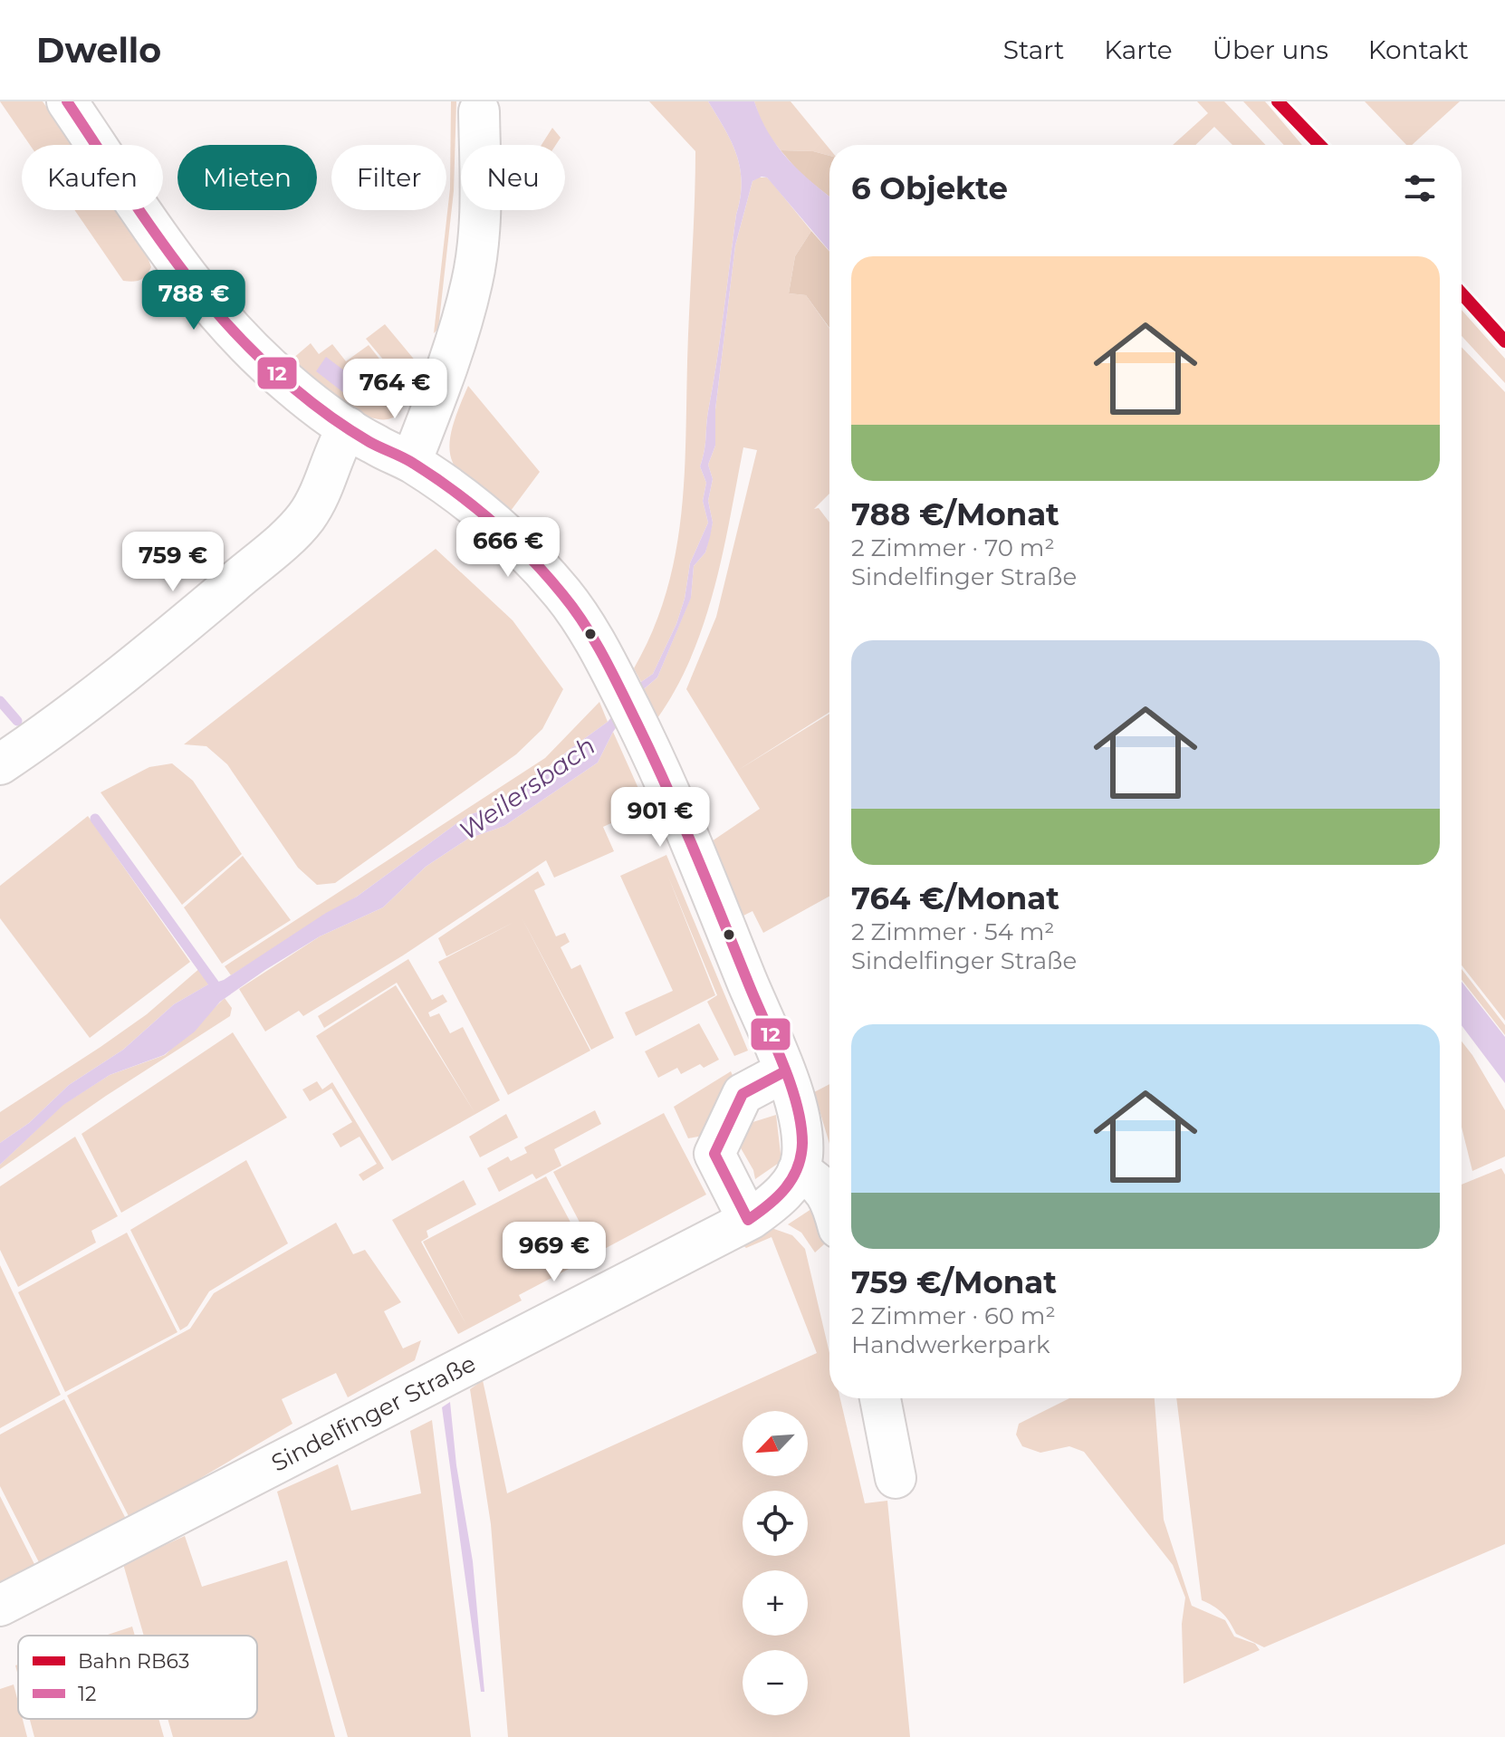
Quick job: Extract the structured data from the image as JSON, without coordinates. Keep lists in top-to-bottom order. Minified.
{"streets":{"street":["Sindelfinger Straße"]},"water":["Weilersbach"],"lines":["rail line RB63","transit line 12"],"legend":["Bahn RB63","12"],"north":"bottom left","page":{"header":"Dwello","nav":["Start","Karte","Über uns","Kontakt"],"chip":["Kaufen","Mieten","Filter","Neu"],"heading":"6 Objekte","list":[{"name":"788 €/Monat","note":"2 Zimmer · 70 m² · Sindelfinger Straße"},{"name":"764 €/Monat","note":"2 Zimmer · 54 m² · Sindelfinger Straße"},{"name":"759 €/Monat","note":"2 Zimmer · 60 m² · Handwerkerpark"}],"price":["788 €","764 €","666 €","759 €","901 €","969 €"],"map_buttons":["+","−"]}}
